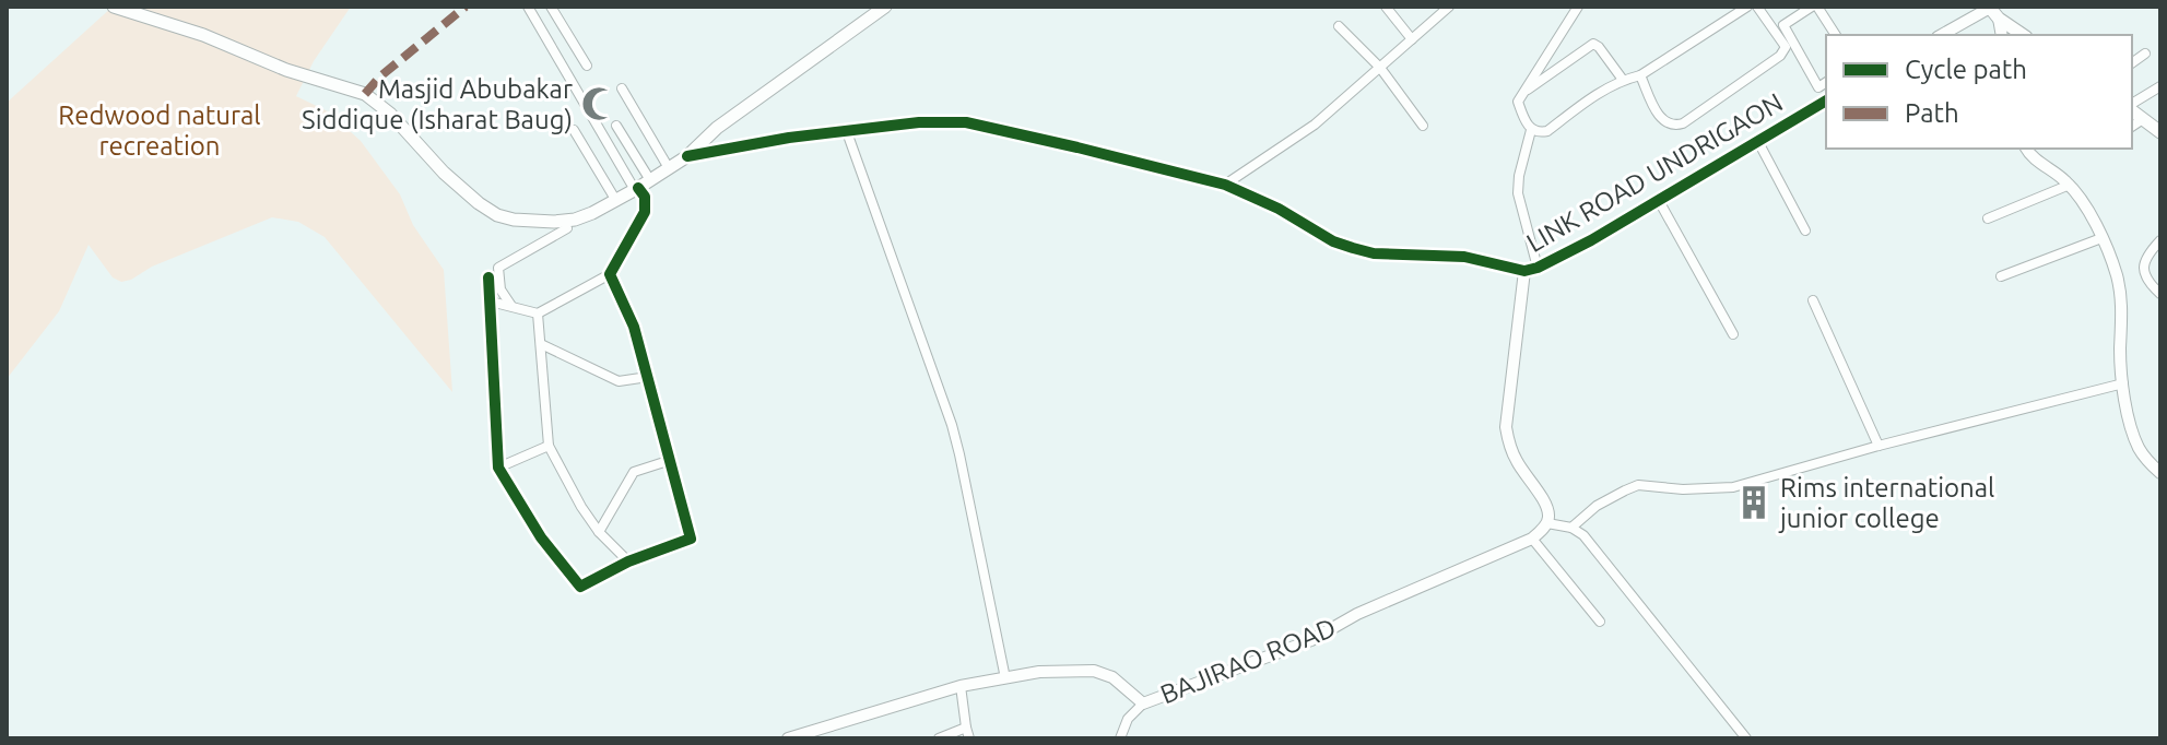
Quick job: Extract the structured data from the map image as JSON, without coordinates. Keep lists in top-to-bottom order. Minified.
{"streets":{"street":["LINK ROAD UNDRIGAON","BAJIRAO ROAD"]},"parks":["Redwood natural recreation"],"places":{"mosque":["Masjid Abubakar Siddique (Isharat Baug)"],"building":["Rims international junior college"]},"legend":["Cycle path","Path"]}
